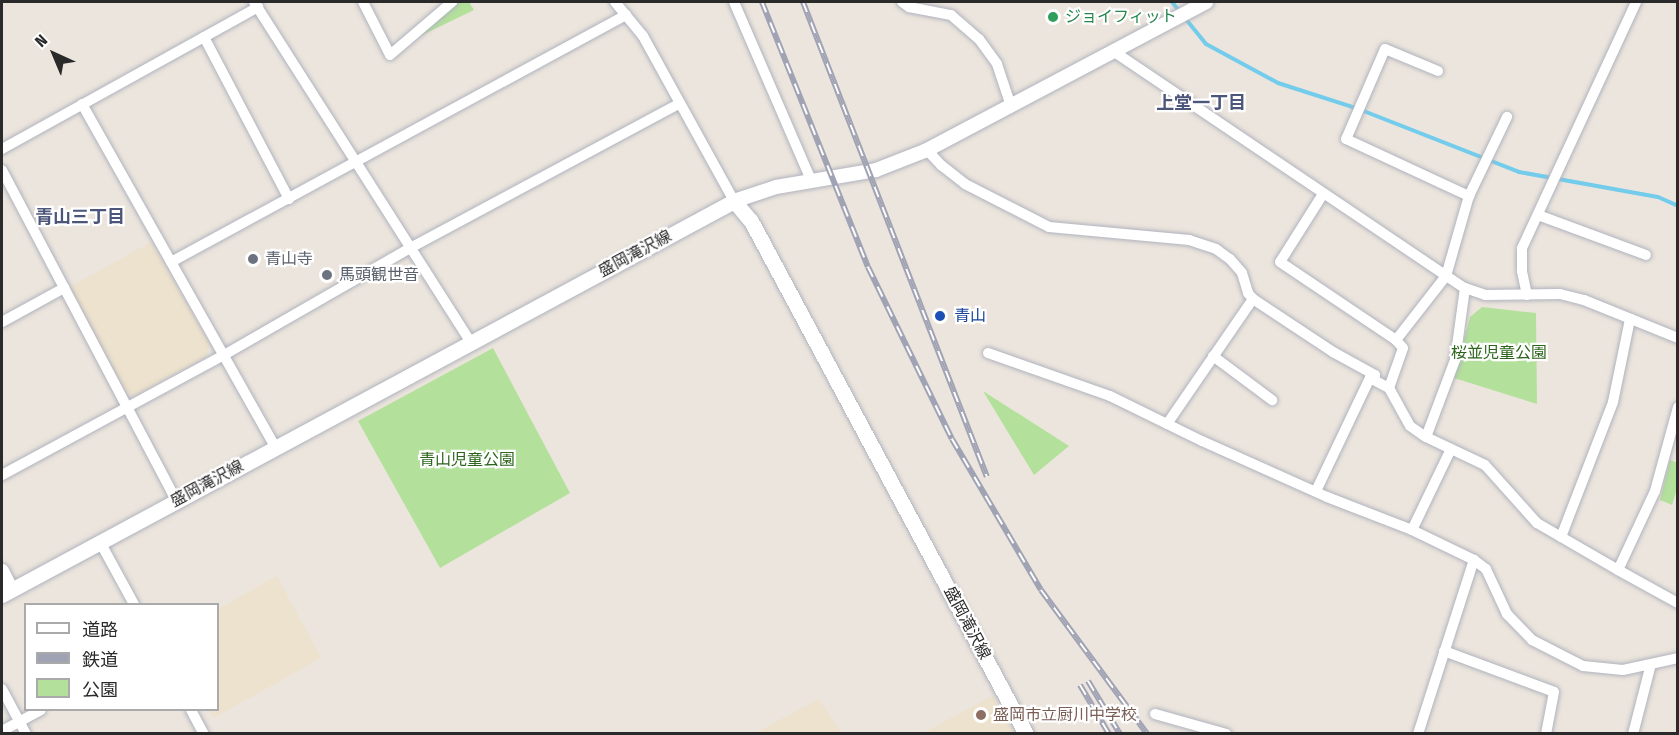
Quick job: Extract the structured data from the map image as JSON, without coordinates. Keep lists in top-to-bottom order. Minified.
{"streets":{"main road":["盛岡滝沢線"]},"districts":["上堂一丁目","青山三丁目"],"parks":["桜並児童公園","青山児童公園"],"places":["ジョイフィット","青山寺","馬頭観世音","青山","盛岡市立厨川中学校"],"legend":["道路","鉄道","公園"],"north":"top left"}
